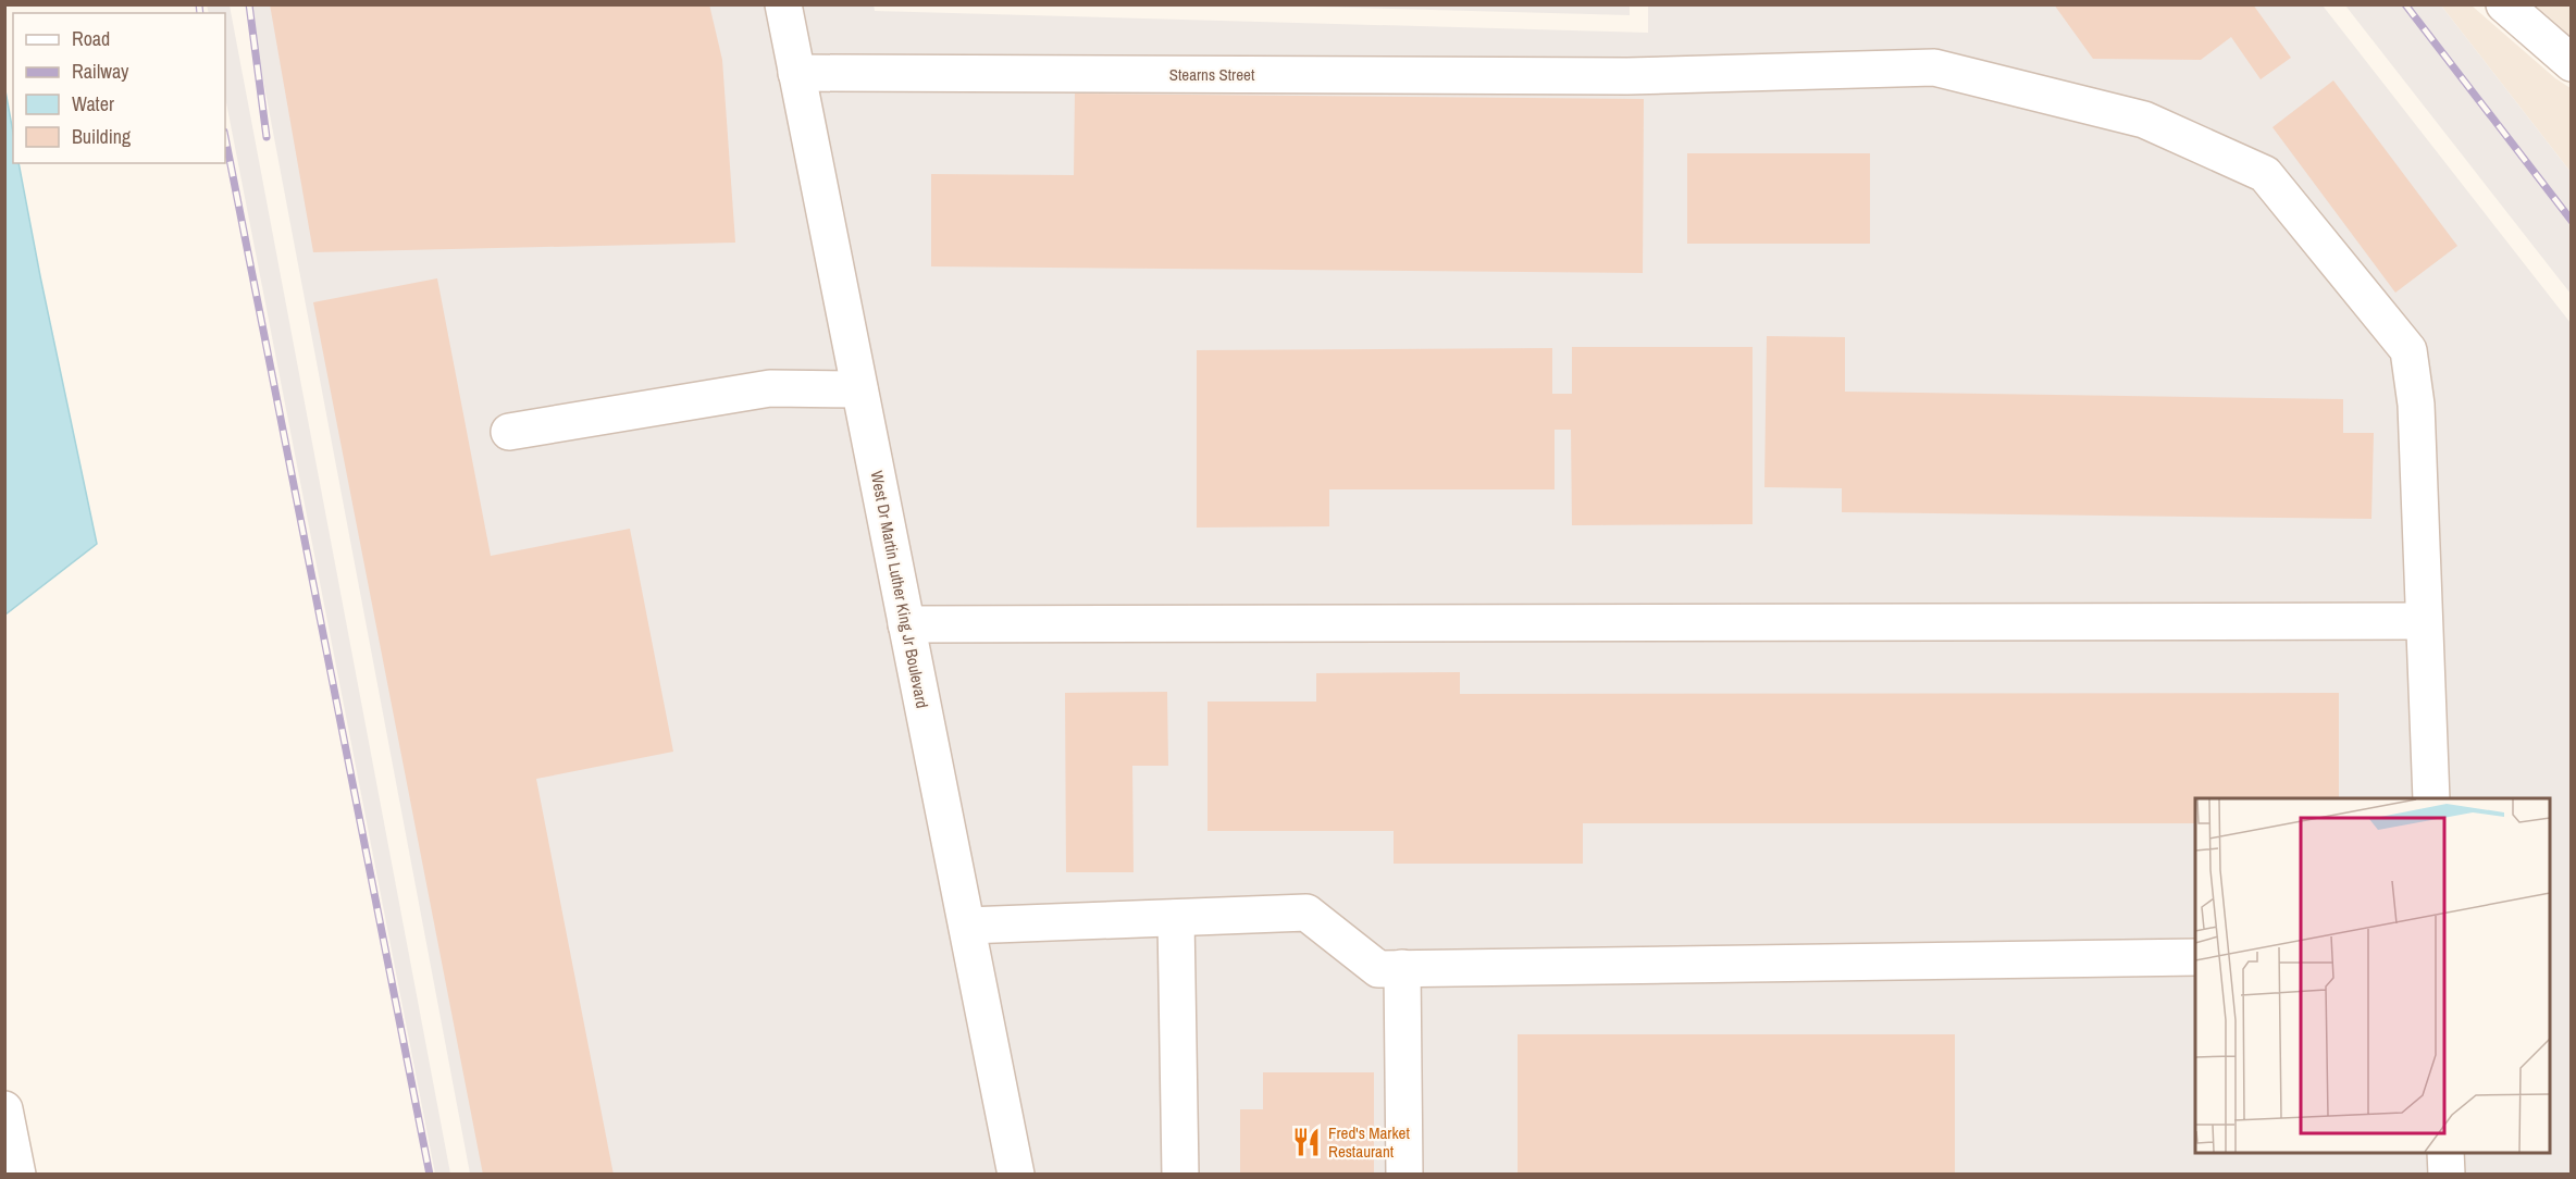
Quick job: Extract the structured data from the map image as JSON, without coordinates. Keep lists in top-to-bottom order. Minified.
{"streets":{"street":["Stearns Street","West Dr Martin Luther King Jr Boulevard"]},"crossings":[["Stearns Street","West Dr Martin Luther King Jr Boulevard"]],"places":{"restaurant":["Fred's Market Restaurant"]},"legend":["Road","Railway","Water","Building"]}
